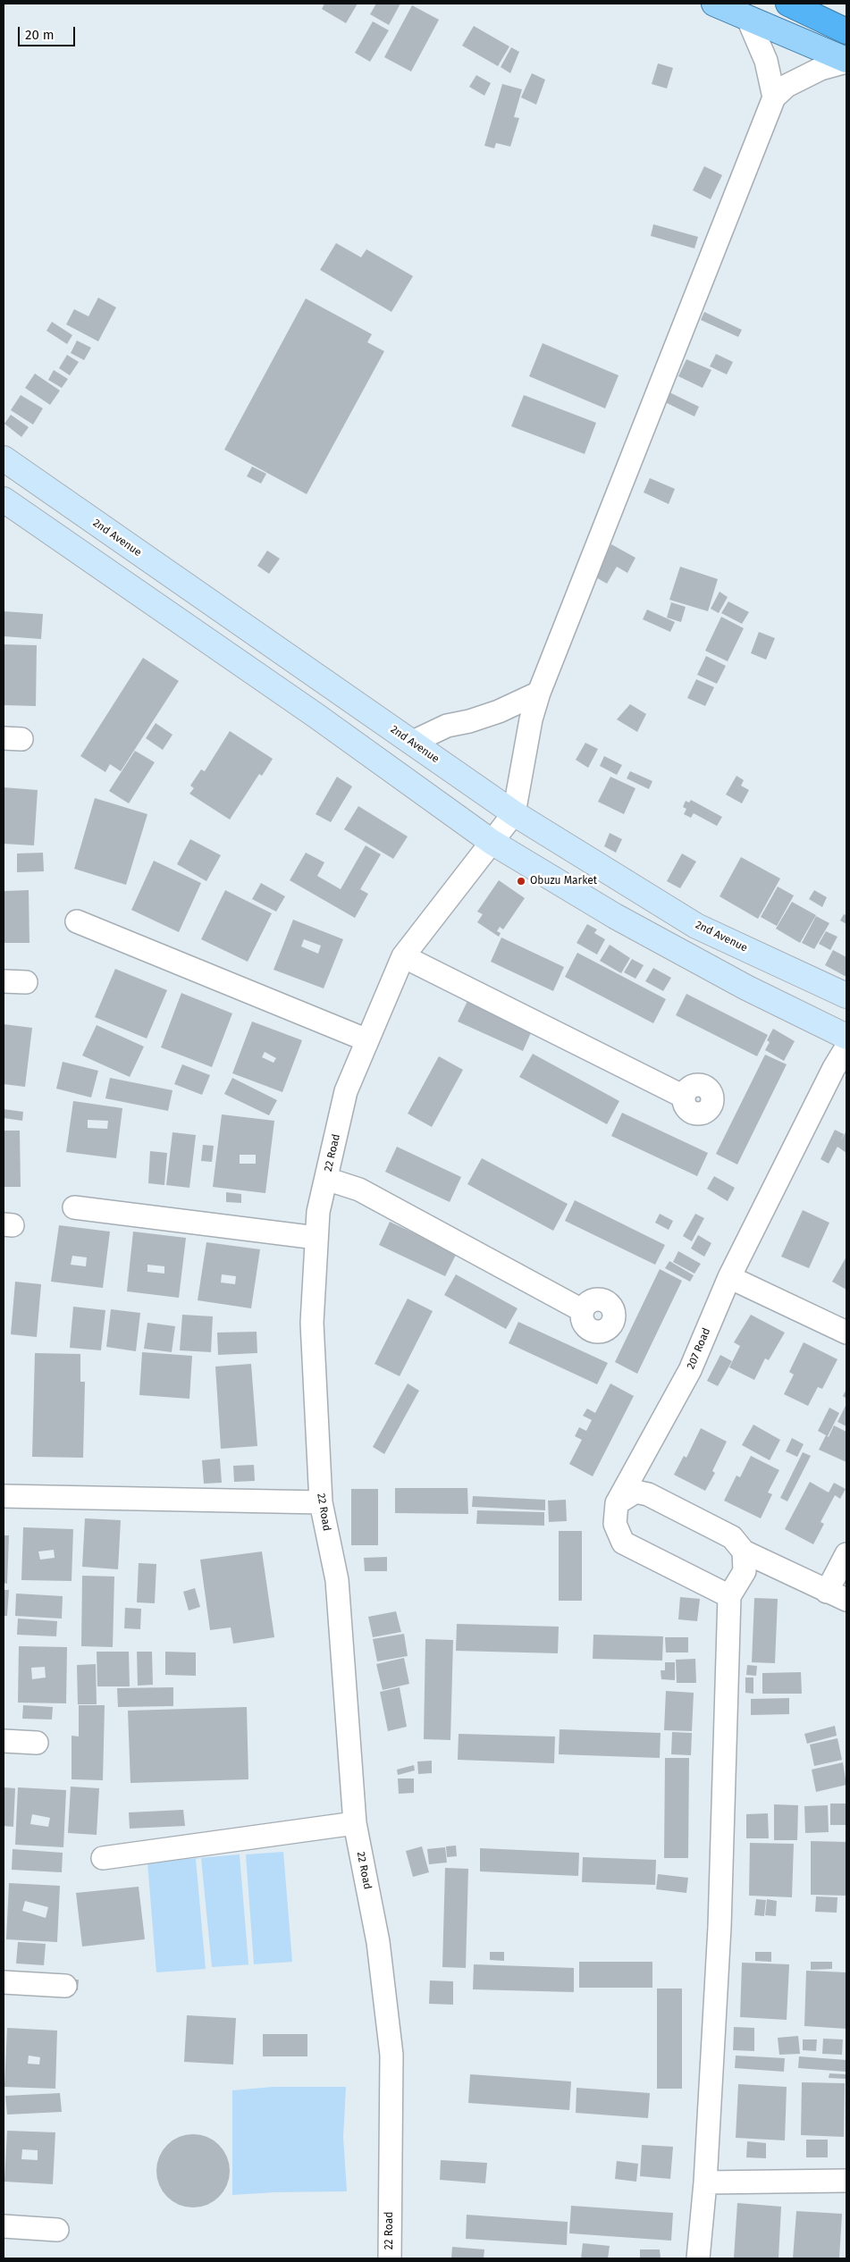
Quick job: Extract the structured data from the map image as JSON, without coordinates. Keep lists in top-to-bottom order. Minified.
{"streets":{"street":["2nd Avenue","22 Road","207 Road"]},"crossings":[["2nd Avenue","22 Road"]],"places":["Obuzu Market"],"scale_bar":"20 m"}
